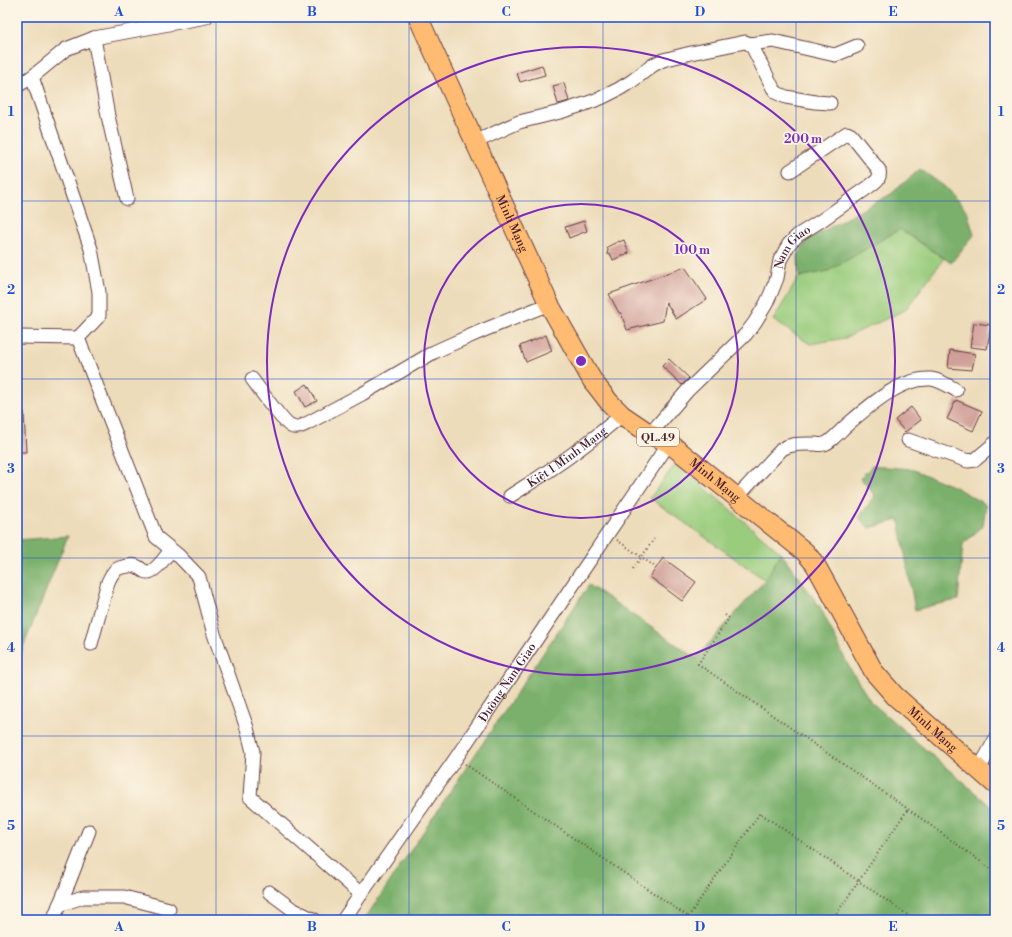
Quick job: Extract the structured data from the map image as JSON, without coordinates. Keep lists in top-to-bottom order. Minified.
{"streets":{"highway":["Minh Mạng","QL.49"],"street":["Nam Giao","Kiệt 1 Minh Mạng","Đường Nam Giao"]},"crossings":[["Minh Mạng","Nam Giao"],["Minh Mạng","Kiệt 1 Minh Mạng"],["Minh Mạng","Đường Nam Giao"]],"grid":{"columns":["A","B","C","D","E"],"rows":["1","2","3","4","5"]},"rings":["200 m","100 m"]}
